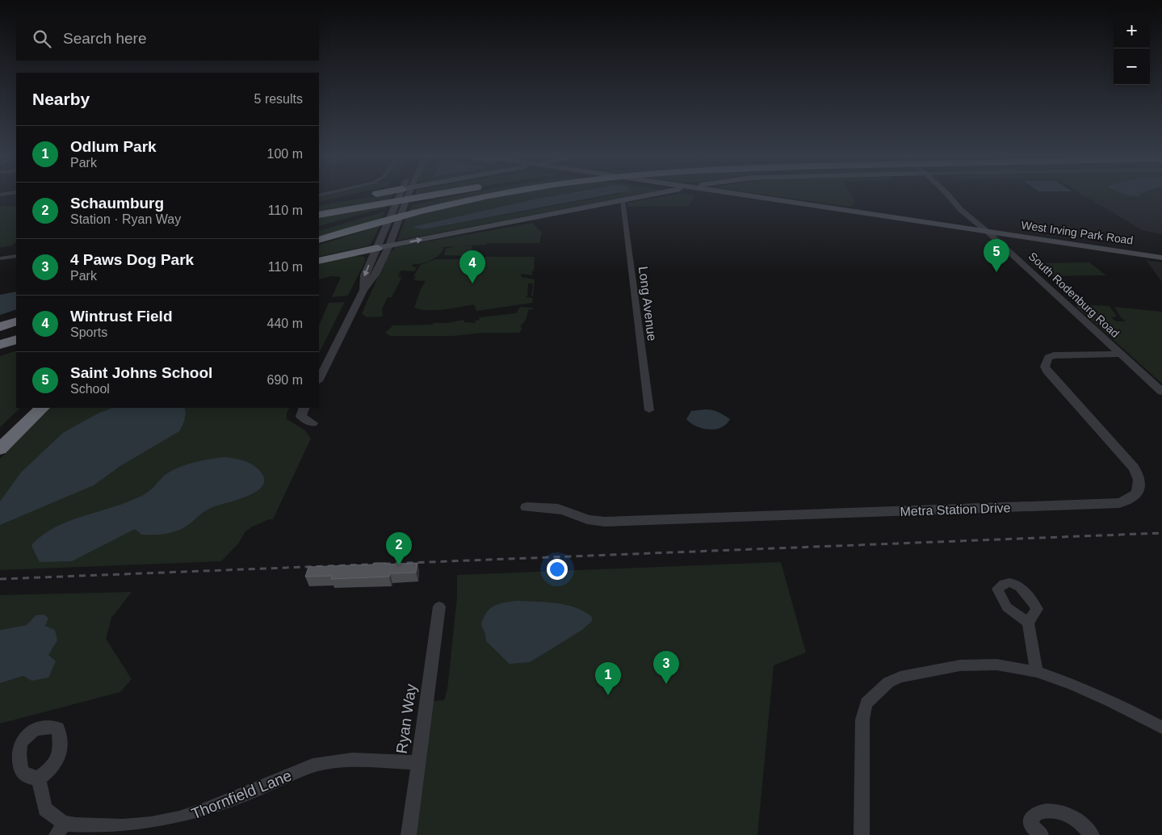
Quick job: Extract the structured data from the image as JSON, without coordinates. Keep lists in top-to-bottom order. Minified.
{"streets":{"main road":["West Irving Park Road"],"street":["South Rodenburg Road","Long Avenue","Metra Station Drive","Ryan Way","Thornfield Lane"]},"crossings":[["West Irving Park Road","South Rodenburg Road"],["South Rodenburg Road","Metra Station Drive"],["Ryan Way","Thornfield Lane"]],"page":{"map_buttons":["+","−"],"search":"Search here","heading":["Nearby","5 results"],"list":[{"mark":"1","name":"Odlum Park","note":"Park","value":"100 m"},{"mark":"2","name":"Schaumburg","note":"Station · Ryan Way","value":"110 m"},{"mark":"3","name":"4 Paws Dog Park","note":"Park","value":"110 m"},{"mark":"4","name":"Wintrust Field","note":"Sports","value":"440 m"},{"mark":"5","name":"Saint Johns School","note":"School","value":"690 m"}],"pins":["5","4","2","3","1"]}}
